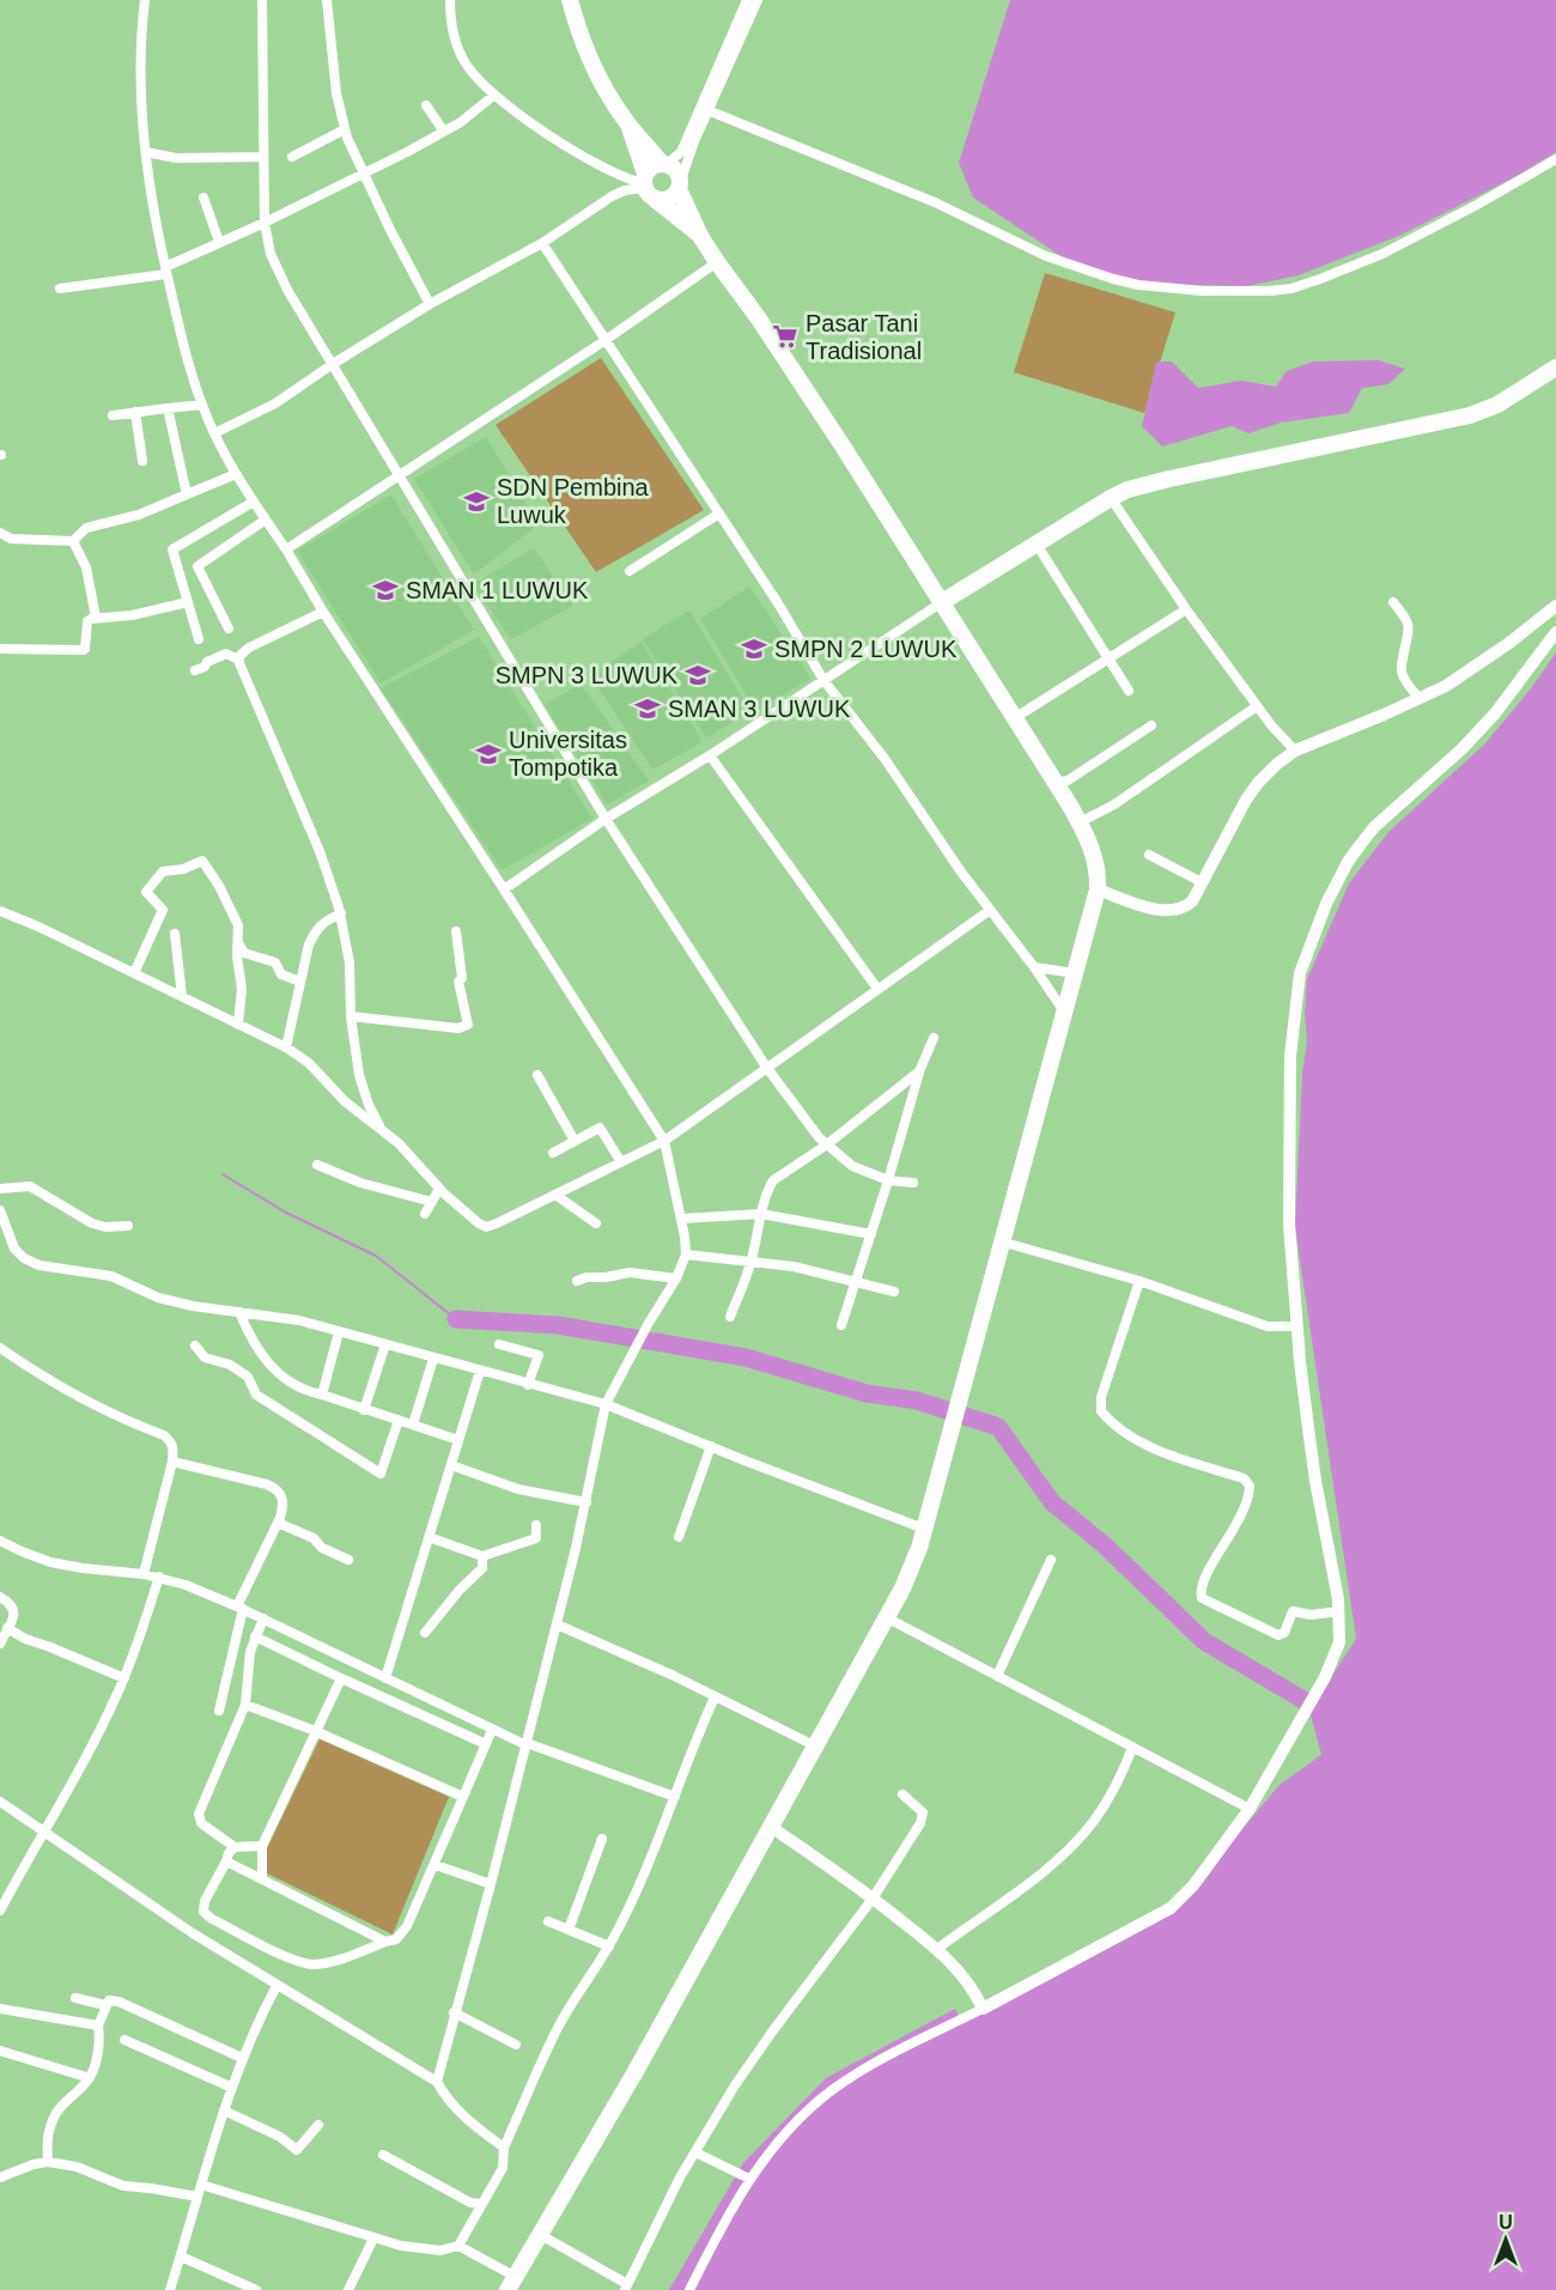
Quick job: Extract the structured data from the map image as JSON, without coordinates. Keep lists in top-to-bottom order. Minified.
{"places":{"supermarket":["Pasar Tani Tradisional"],"school or university":["SDN Pembina Luwuk","SMAN 1 LUWUK","SMPN 2 LUWUK","SMPN 3 LUWUK","SMAN 3 LUWUK","Universitas Tompotika"]},"north":"top"}
